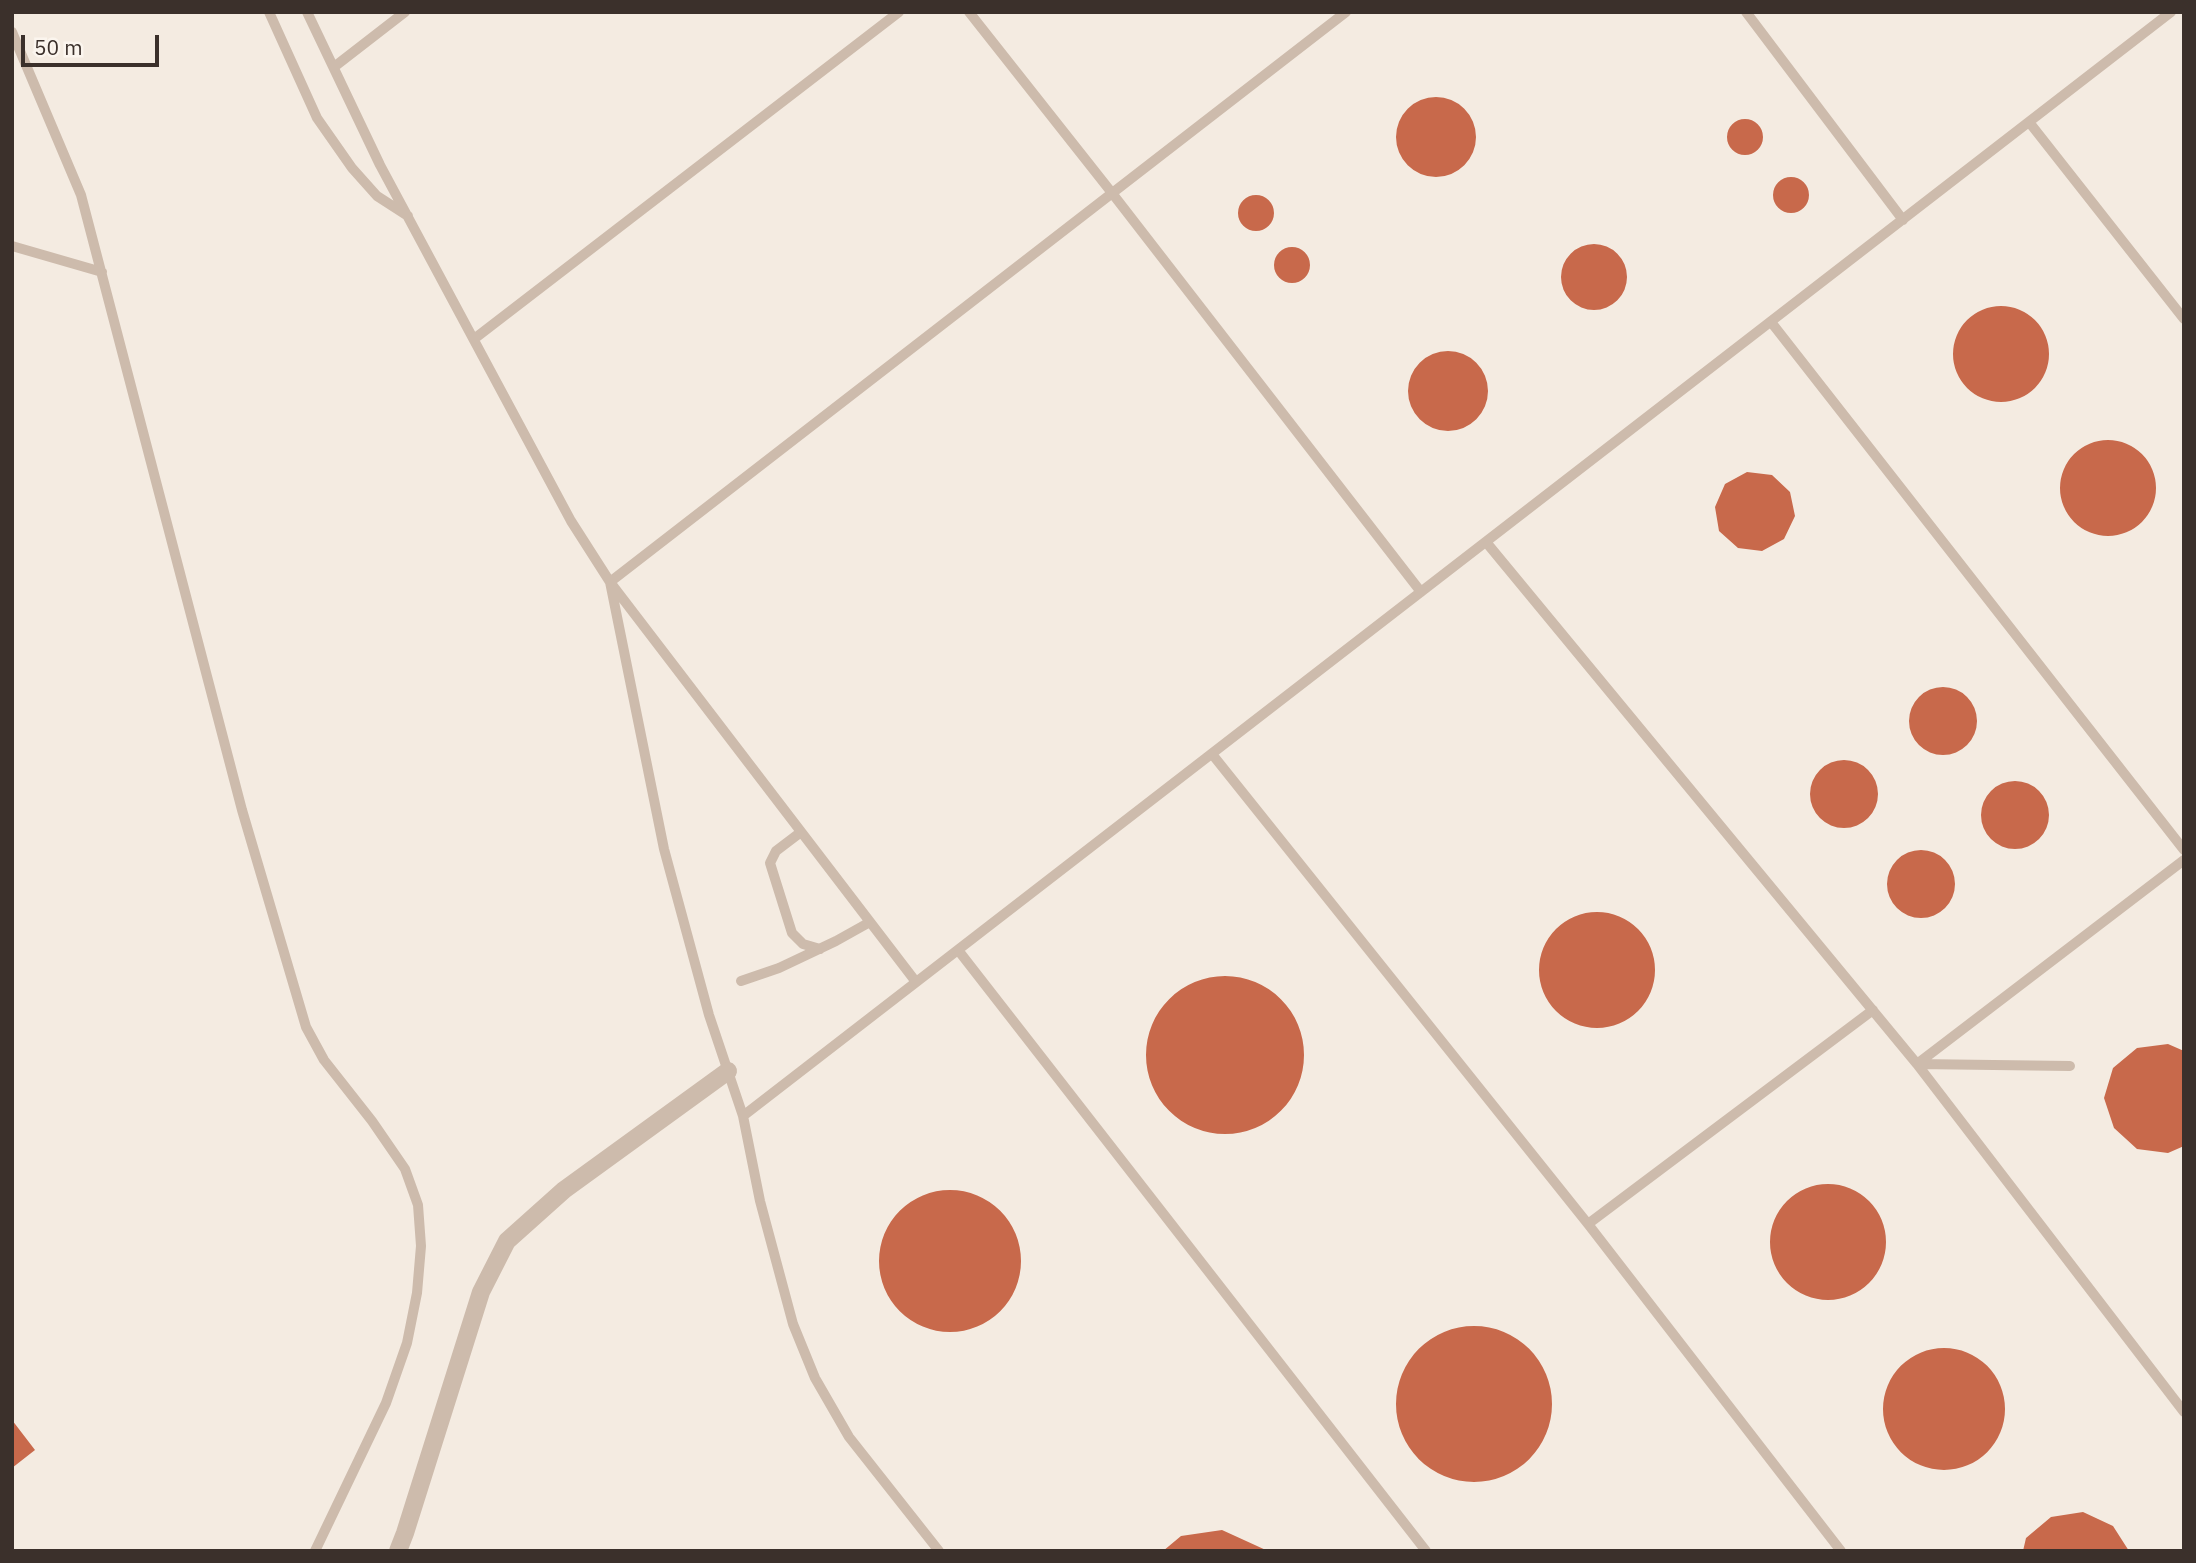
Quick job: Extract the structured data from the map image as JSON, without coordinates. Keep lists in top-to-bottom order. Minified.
{"scale_bar":"50 m"}
